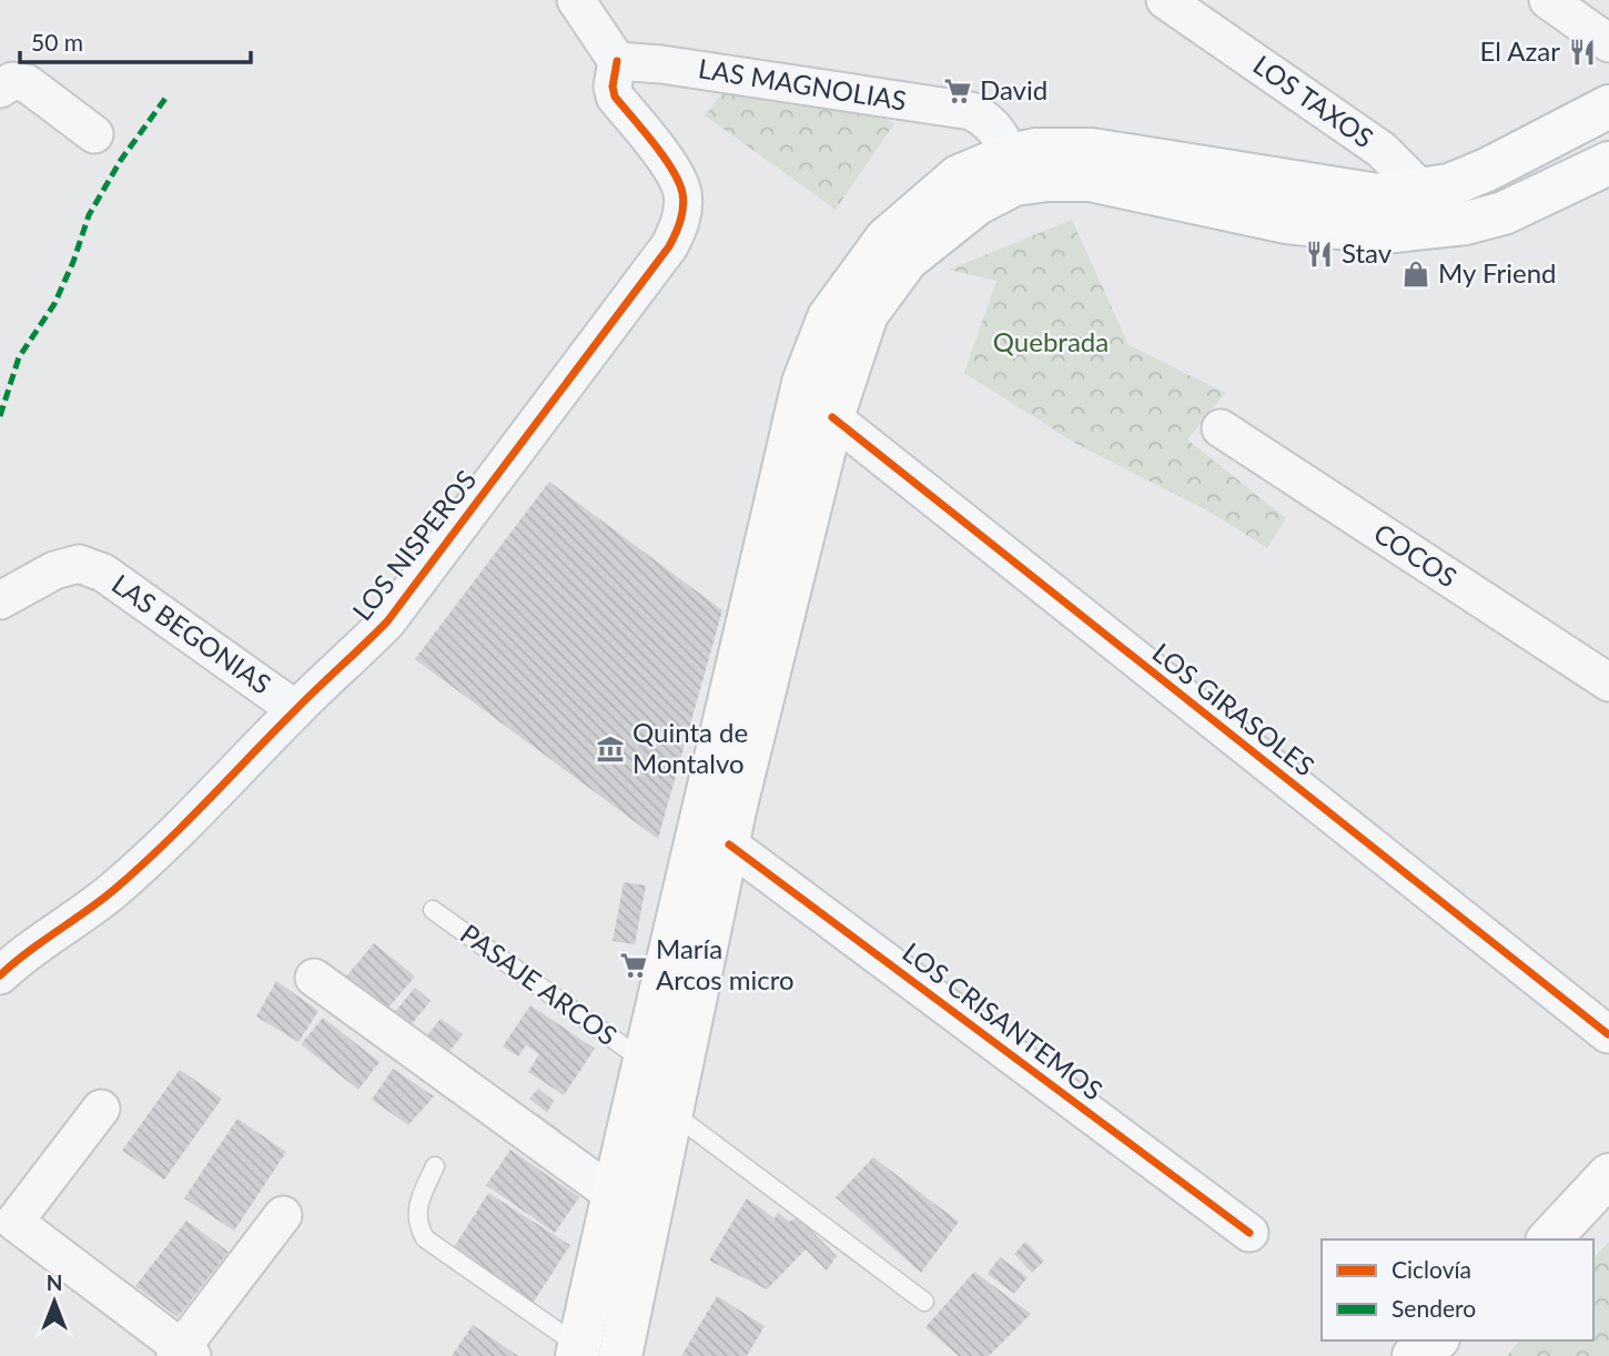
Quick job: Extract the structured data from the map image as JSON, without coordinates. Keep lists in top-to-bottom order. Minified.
{"streets":{"street":["LAS MAGNOLIAS","LOS TAXOS","LOS NISPEROS","COCOS","LAS BEGONIAS","LOS GIRASOLES","LOS CRISANTEMOS"],"lane":["PASAJE ARCOS"]},"crossings":[["LAS MAGNOLIAS","LOS NISPEROS"],["LOS NISPEROS","LAS BEGONIAS"]],"parks":["Quebrada"],"places":{"restaurant":["El Azar","Stav"],"supermarket":["David","María Arcos micro"],"shop":["My Friend"],"museum":["Quinta de Montalvo"]},"legend":["Ciclovía","Sendero"],"scale_bar":"50 m","north":"top"}
